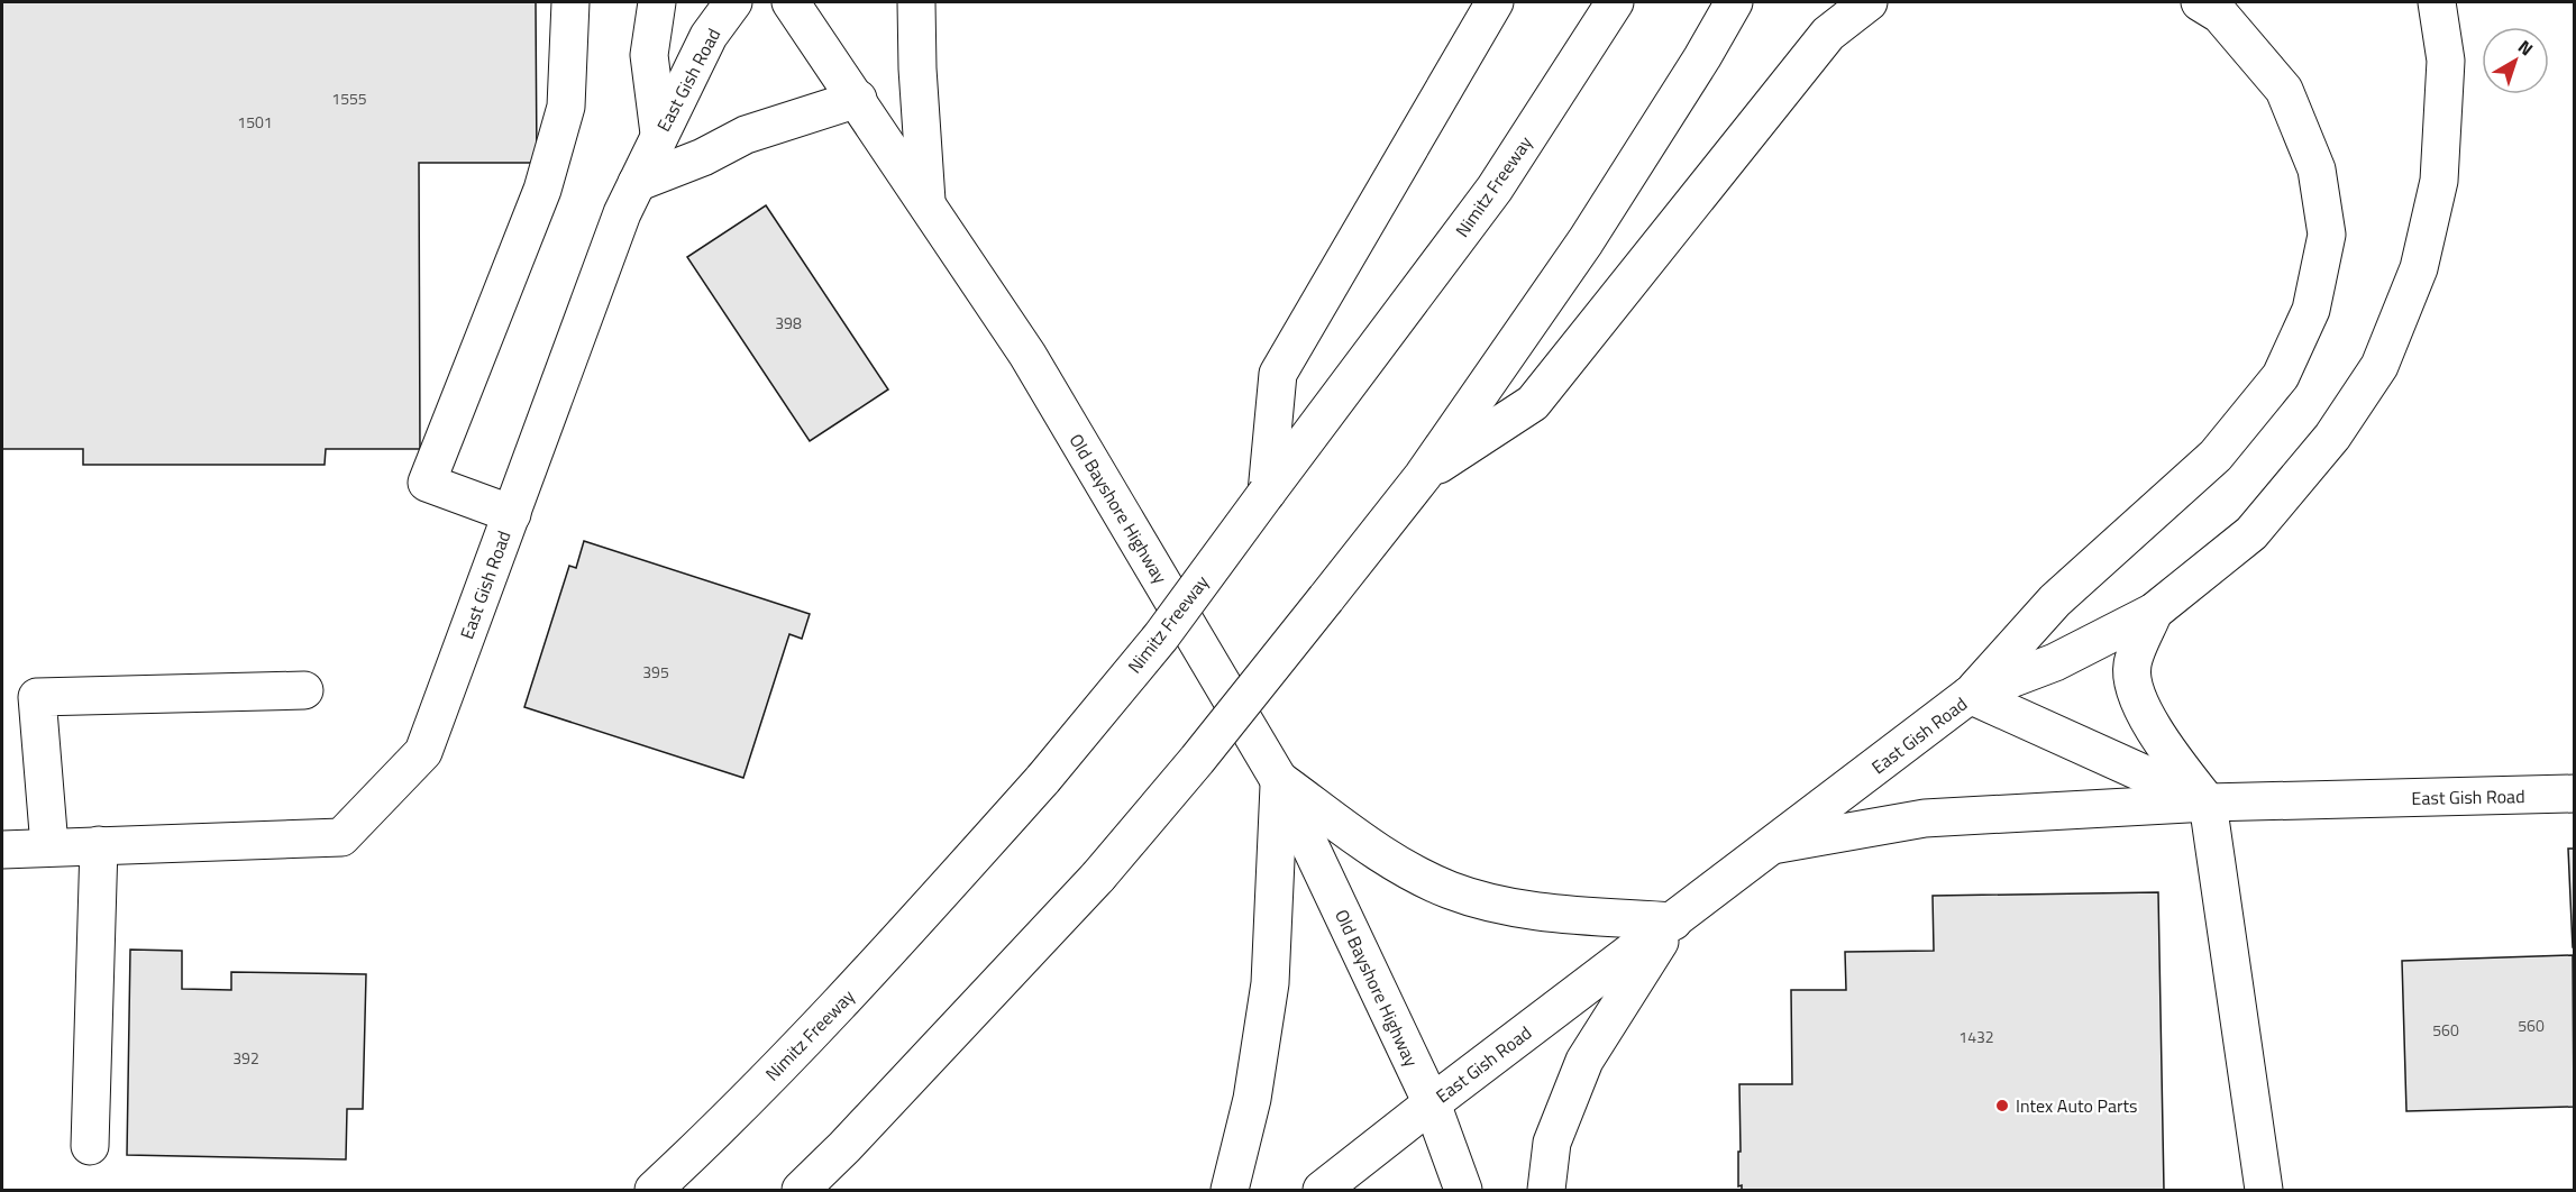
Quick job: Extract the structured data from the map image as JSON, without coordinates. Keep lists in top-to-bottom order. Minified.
{"streets":{"main road":["East Gish Road","Nimitz Freeway","Old Bayshore Highway"]},"crossings":[["East Gish Road","Old Bayshore Highway"]],"places":["Intex Auto Parts"],"house_numbers":["1555","1501","398","395","560","560","1432","392"],"north":"top right"}
